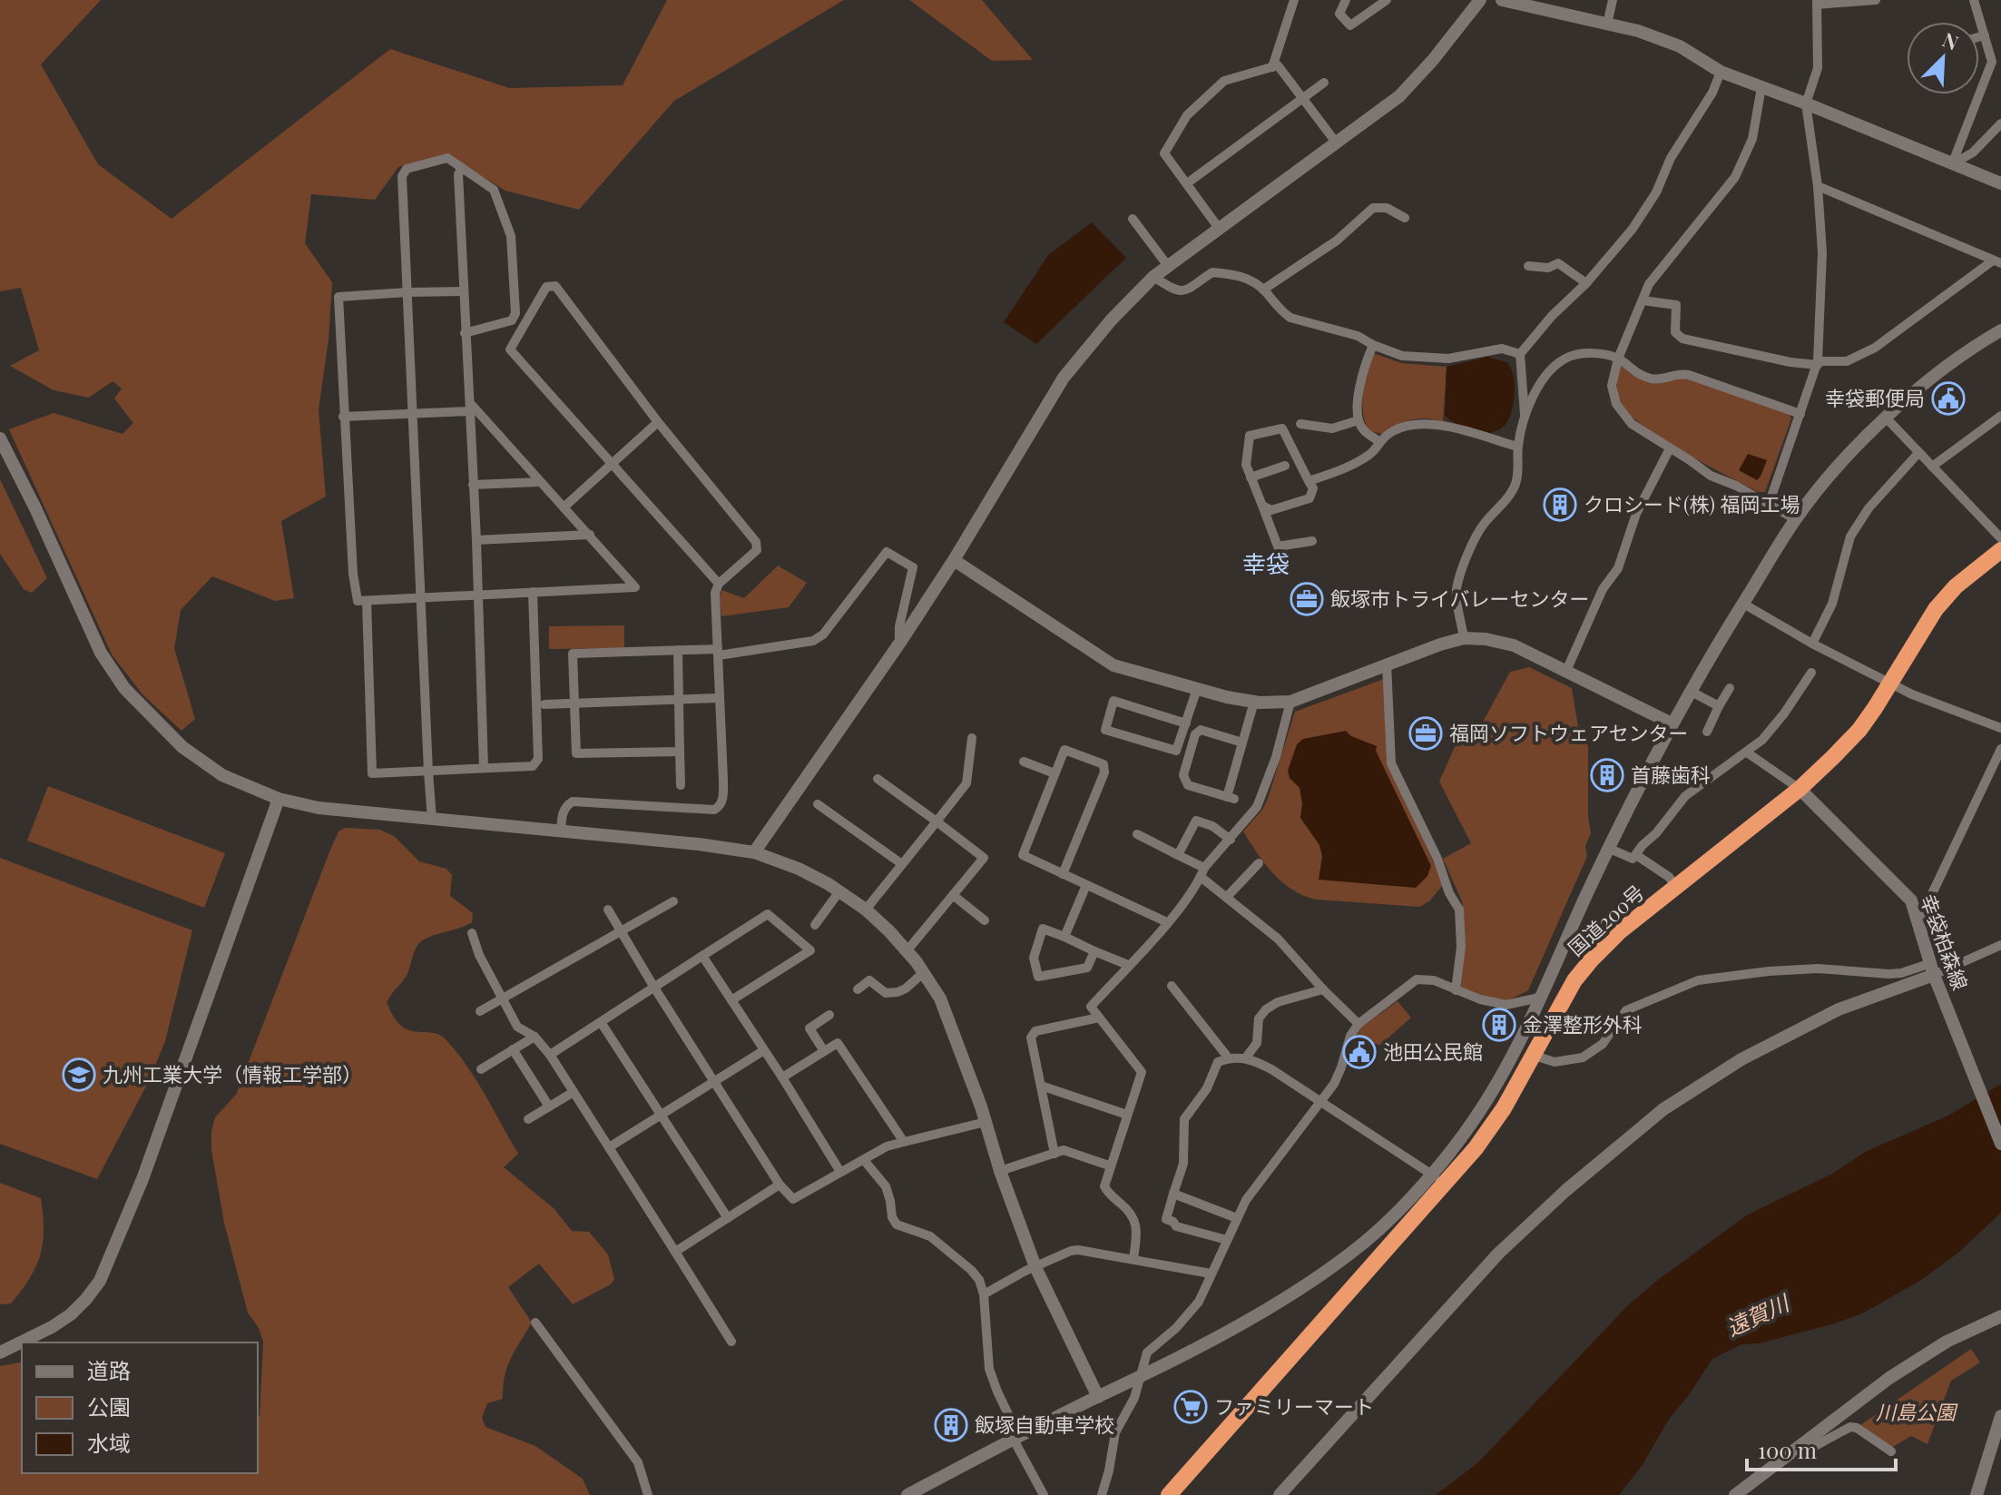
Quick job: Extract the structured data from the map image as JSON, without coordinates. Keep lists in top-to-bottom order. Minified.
{"streets":{"highway":["国道200号"],"street":["幸袋柏森線"]},"crossings":[["国道200号","幸袋柏森線"]],"districts":["幸袋"],"water":["遠賀川"],"parks":["川島公園"],"places":{"public building":["幸袋郵便局","池田公民館"],"building":["クロシード(株) 福岡工場","首藤歯科","金澤整形外科","飯塚自動車学校"],"office":["飯塚市トライバレーセンター","福岡ソフトウェアセンター"],"school or university":["九州工業大学（情報工学部）"],"supermarket":["ファミリーマート"]},"legend":["道路","公園","水域"],"scale_bar":"100 m","north":"top right"}
